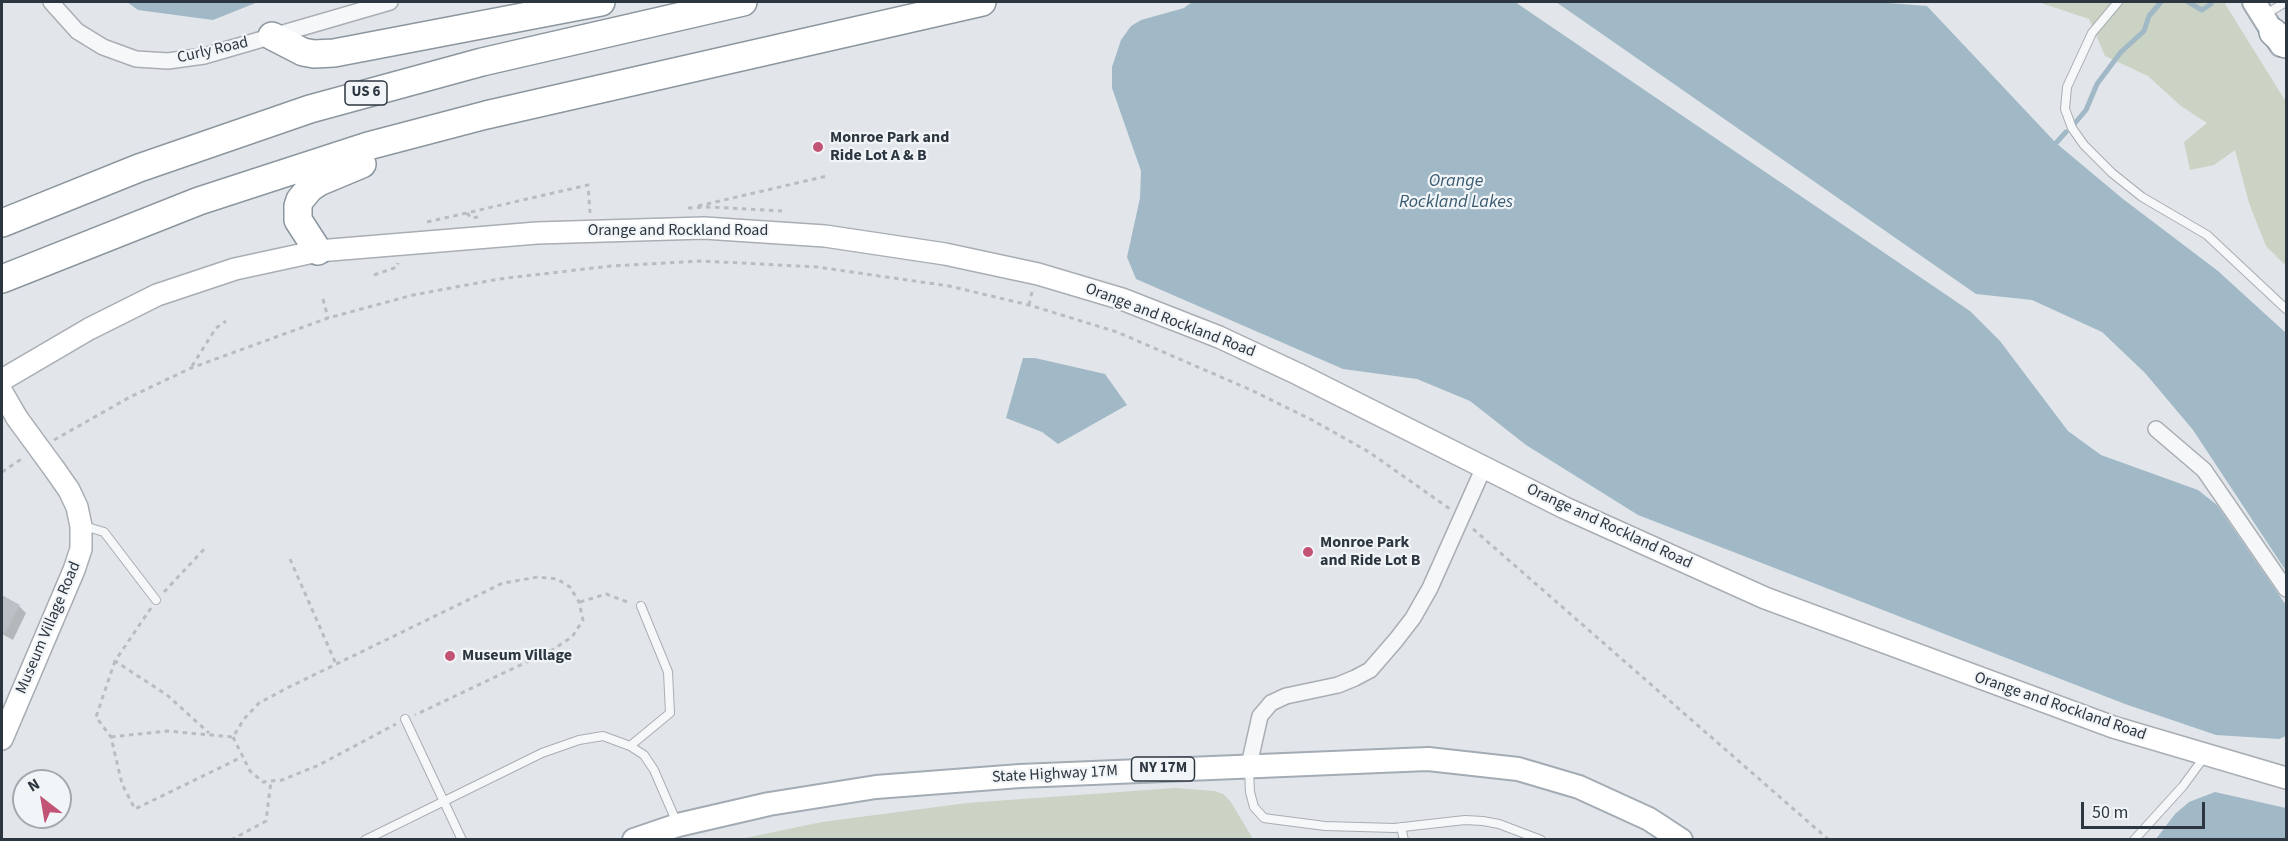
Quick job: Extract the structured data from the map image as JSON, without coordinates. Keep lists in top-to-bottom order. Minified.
{"streets":{"highway":["US 6"],"main road":["NY 17M","State Highway 17M"],"street":["Curly Road","Orange and Rockland Road","Museum Village Road"]},"water":["Orange Rockland Lakes"],"places":["Monroe Park and Ride Lot A & B","Monroe Park and Ride Lot B","Museum Village"],"scale_bar":"50 m","north":"top left"}
